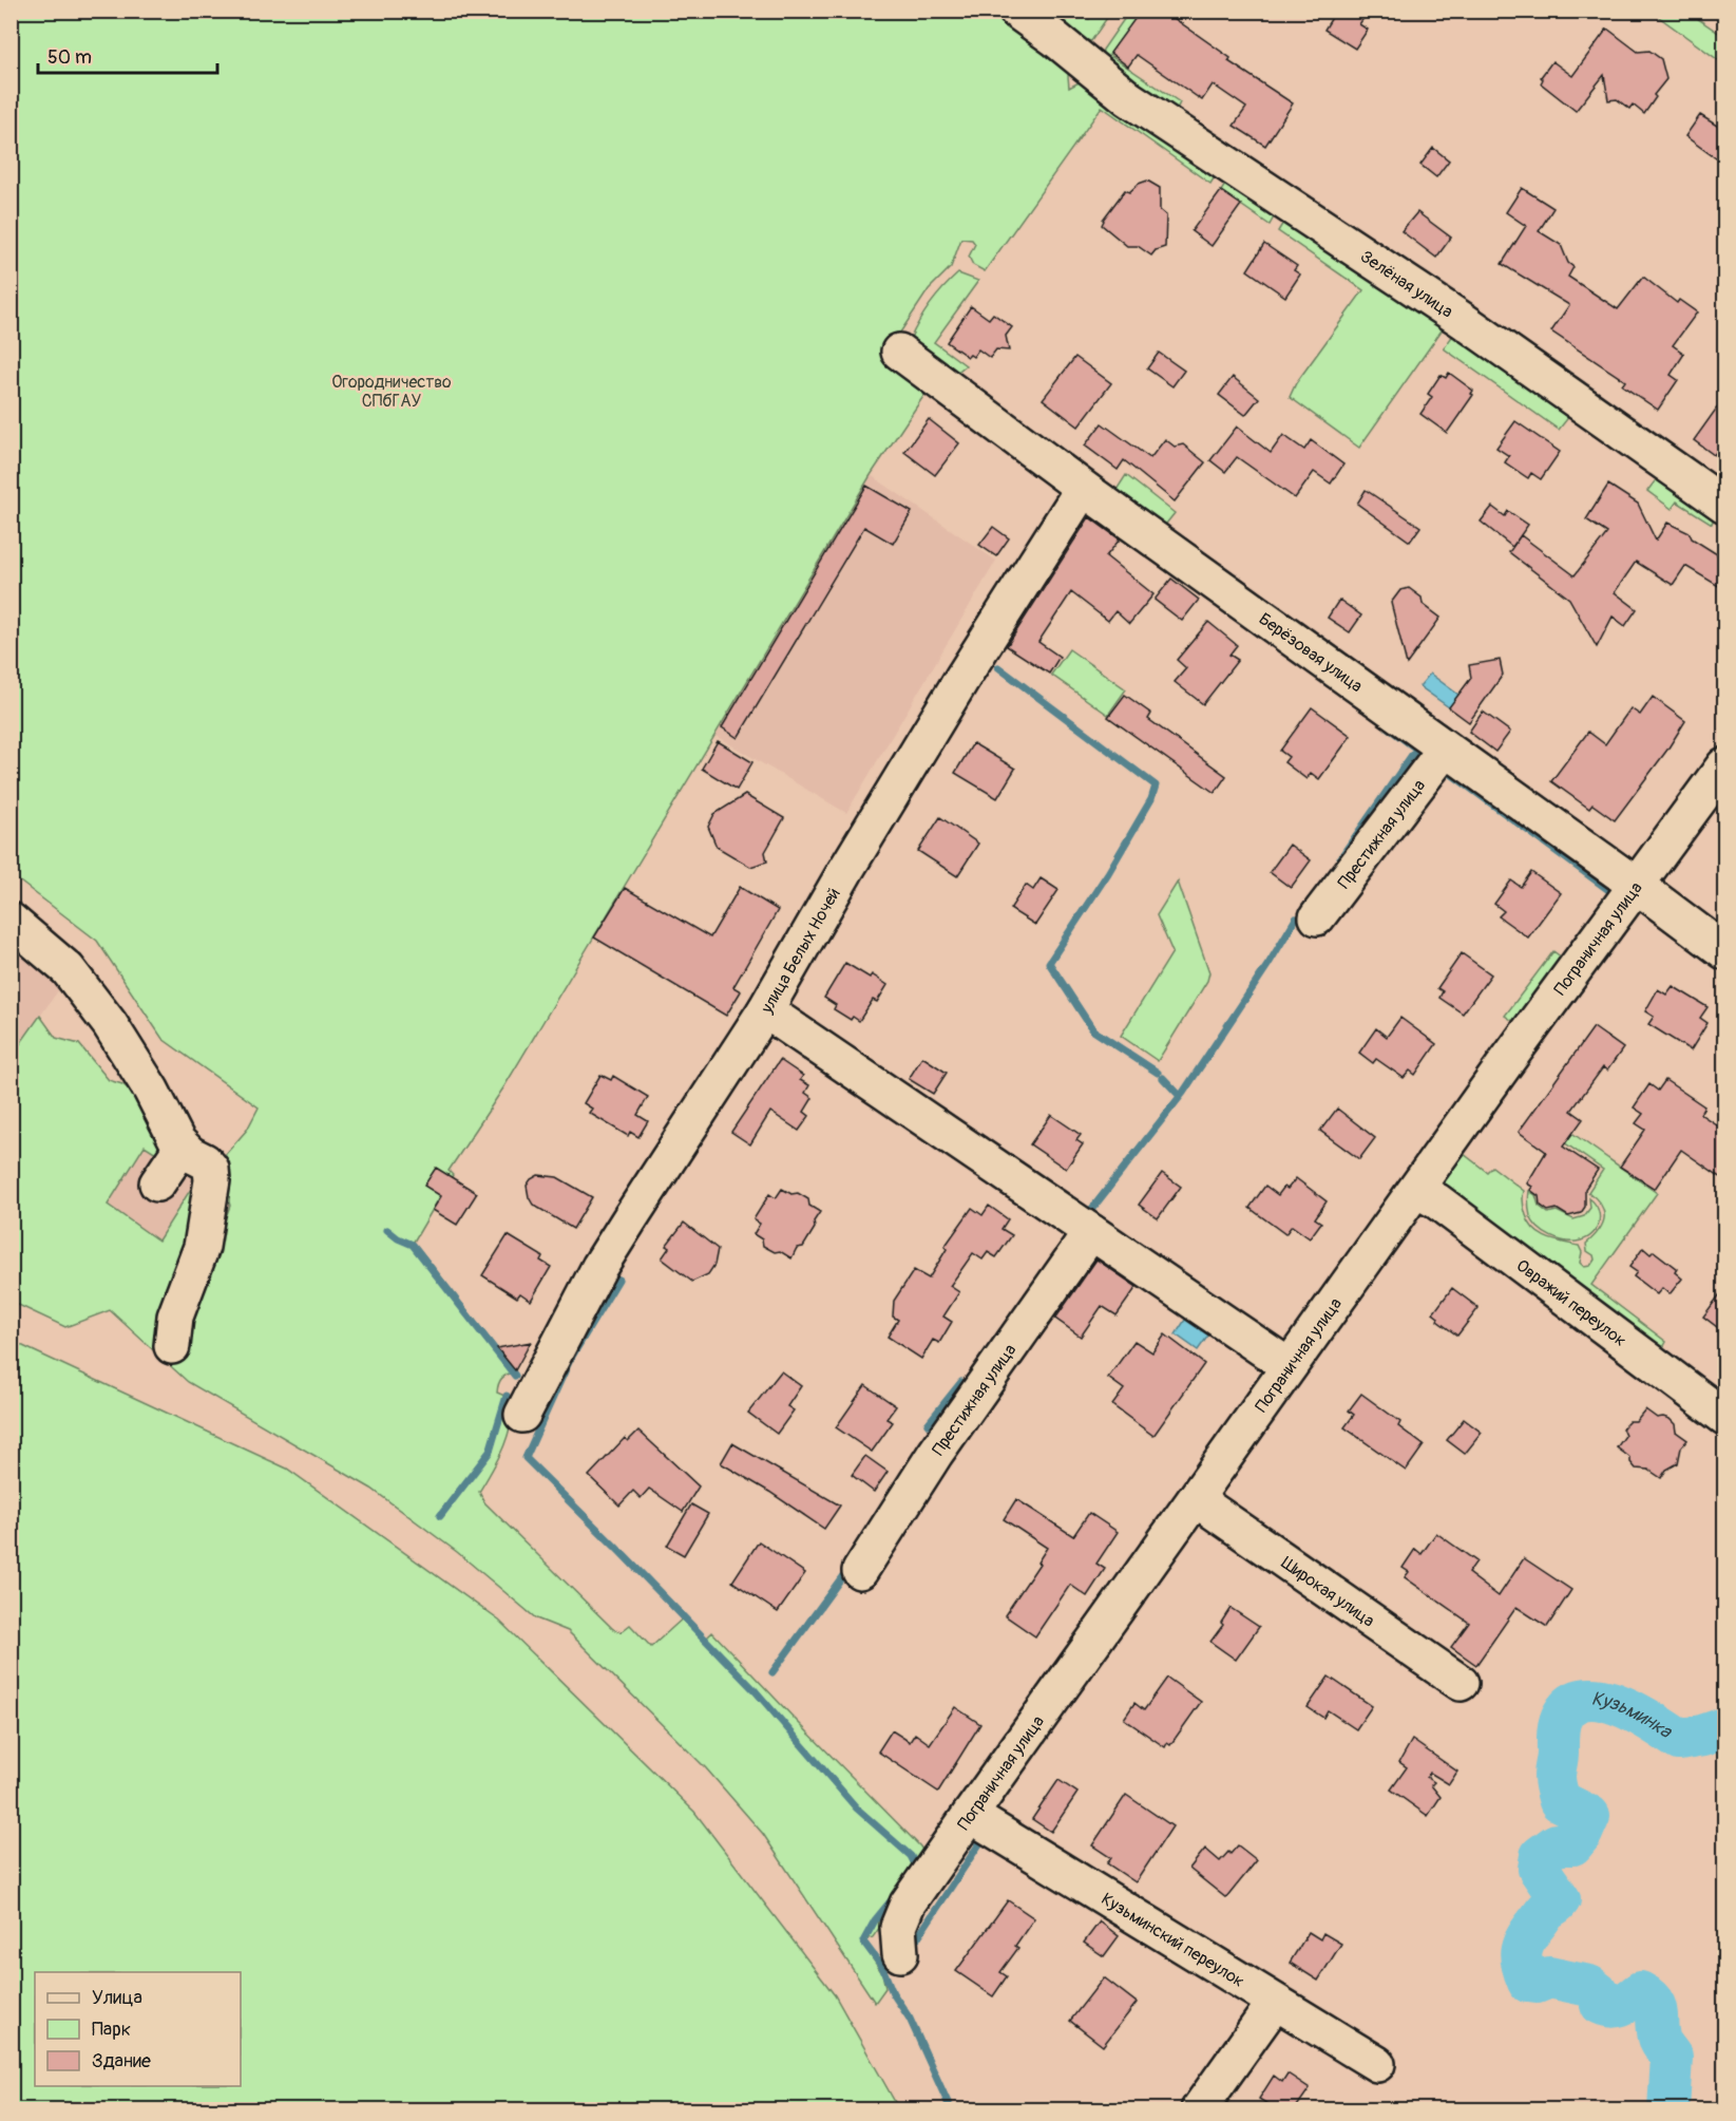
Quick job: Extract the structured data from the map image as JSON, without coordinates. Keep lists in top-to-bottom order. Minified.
{"streets":{"street":["Зелёная улица","Берёзовая улица","Престижная улица","Пограничная улица","улица Белых Ночей","Овражий переулок","Широкая улица","Кузьминский переулок"]},"crossings":[["Берёзовая улица","Престижная улица"],["Берёзовая улица","Пограничная улица"],["Берёзовая улица","улица Белых Ночей"],["Пограничная улица","Овражий переулок"],["Пограничная улица","Широкая улица"],["Пограничная улица","Кузьминский переулок"]],"water":["Кузьминка"],"parks":["Огородничество СПбГАУ"],"legend":["Улица","Парк","Здание"],"scale_bar":"50 m"}
